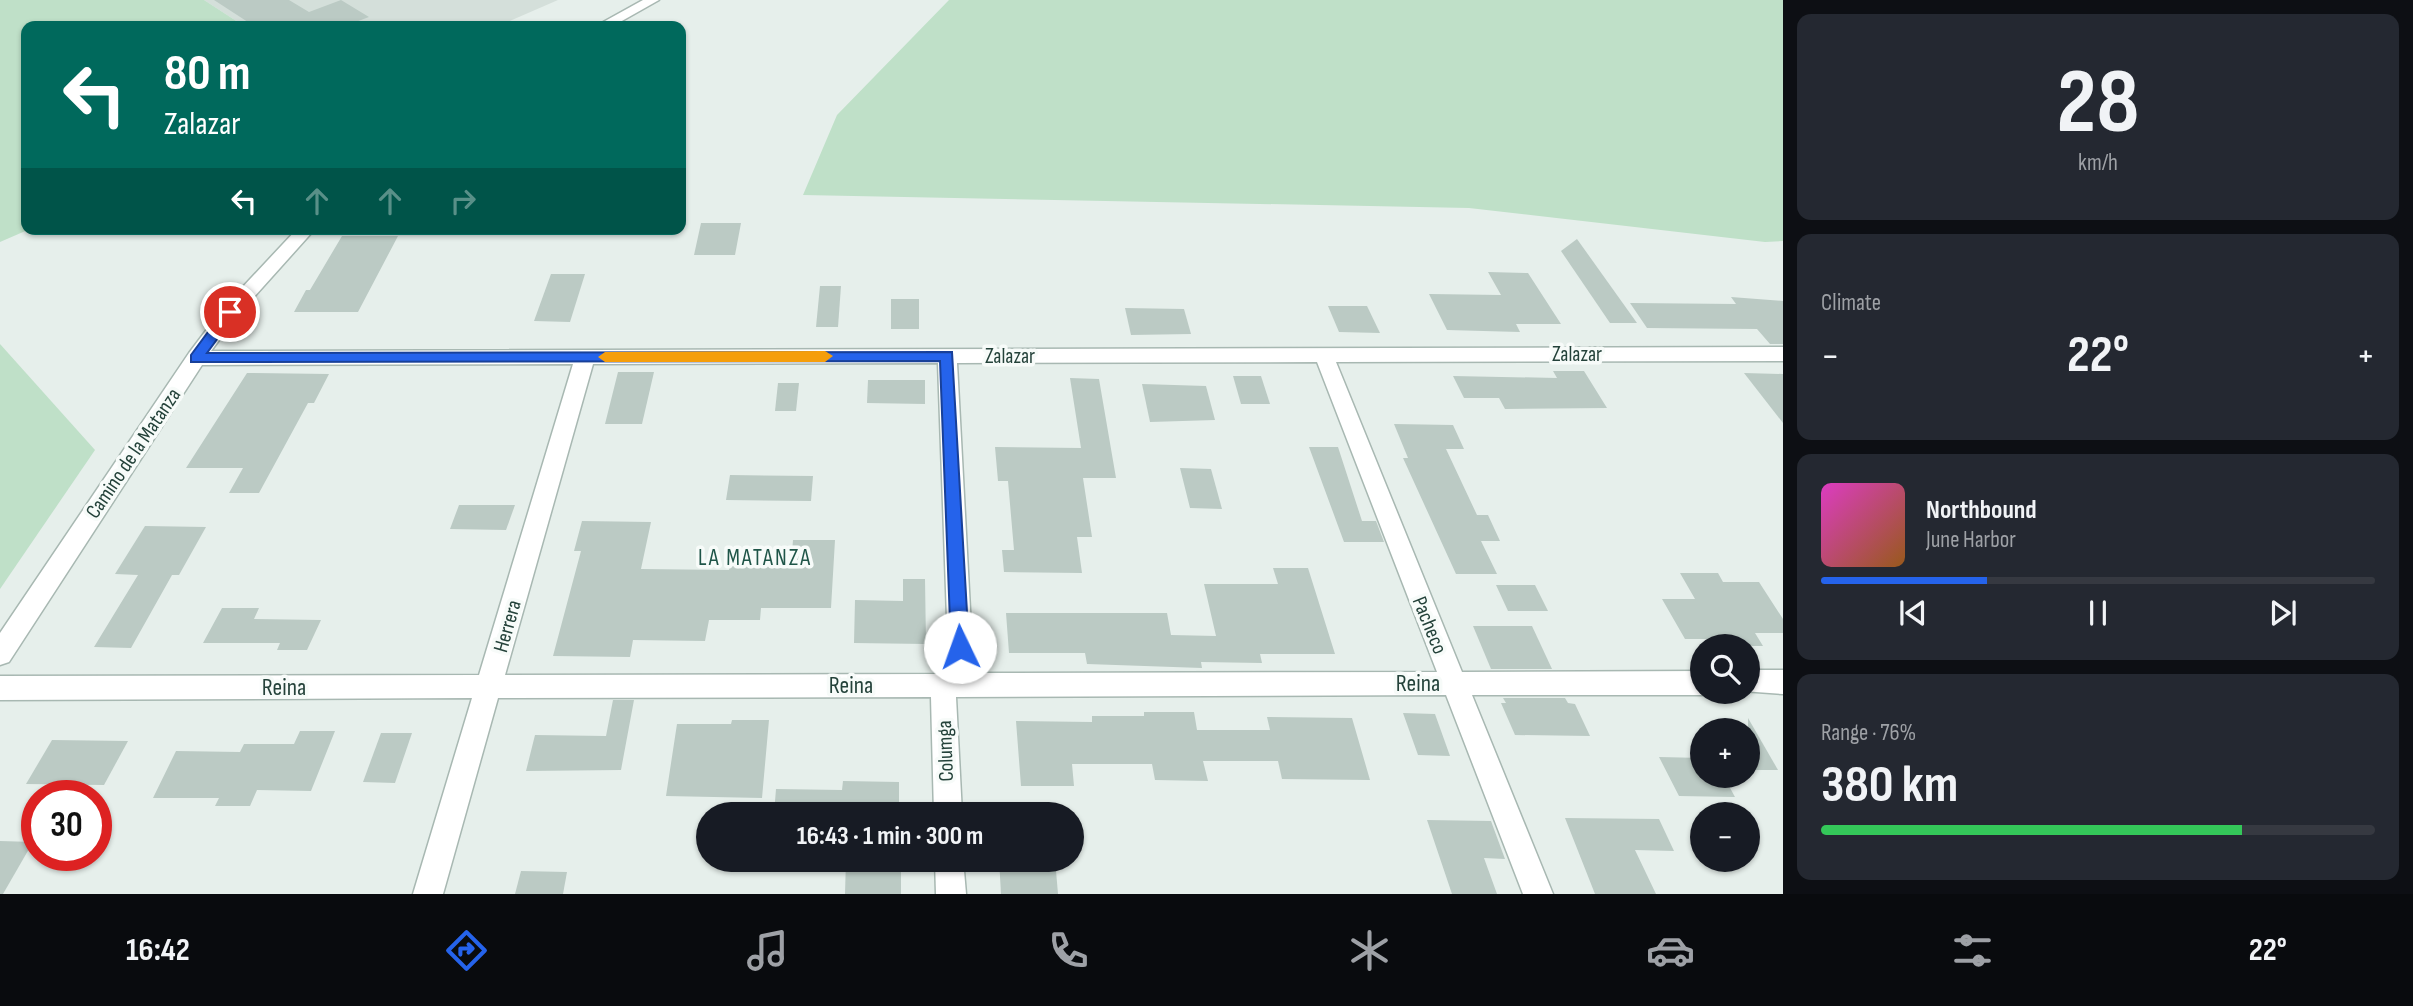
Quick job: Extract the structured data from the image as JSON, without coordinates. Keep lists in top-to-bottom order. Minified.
{"streets":{"street":["Zalazar","Camino de la Matanza","Pacheco","Herrera","Reina","Columga"]},"crossings":[["Zalazar","Camino de la Matanza"],["Zalazar","Pacheco"],["Zalazar","Herrera"],["Zalazar","Columga"],["Pacheco","Reina"],["Herrera","Reina"],["Reina","Columga"]],"districts":["LA MATANZA"],"page":{"tile":[["28","km/h"],"Climate",["Range · 76%","380 km"]],"turn":["80 m","Zalazar"],"heat":["−","22°","+"],"song":["Northbound","June Harbor"],"map_buttons":["+","−"],"limit":"30","trip":"16:43 · 1 min · 300 m","tabs":["16:42","22°"]}}
